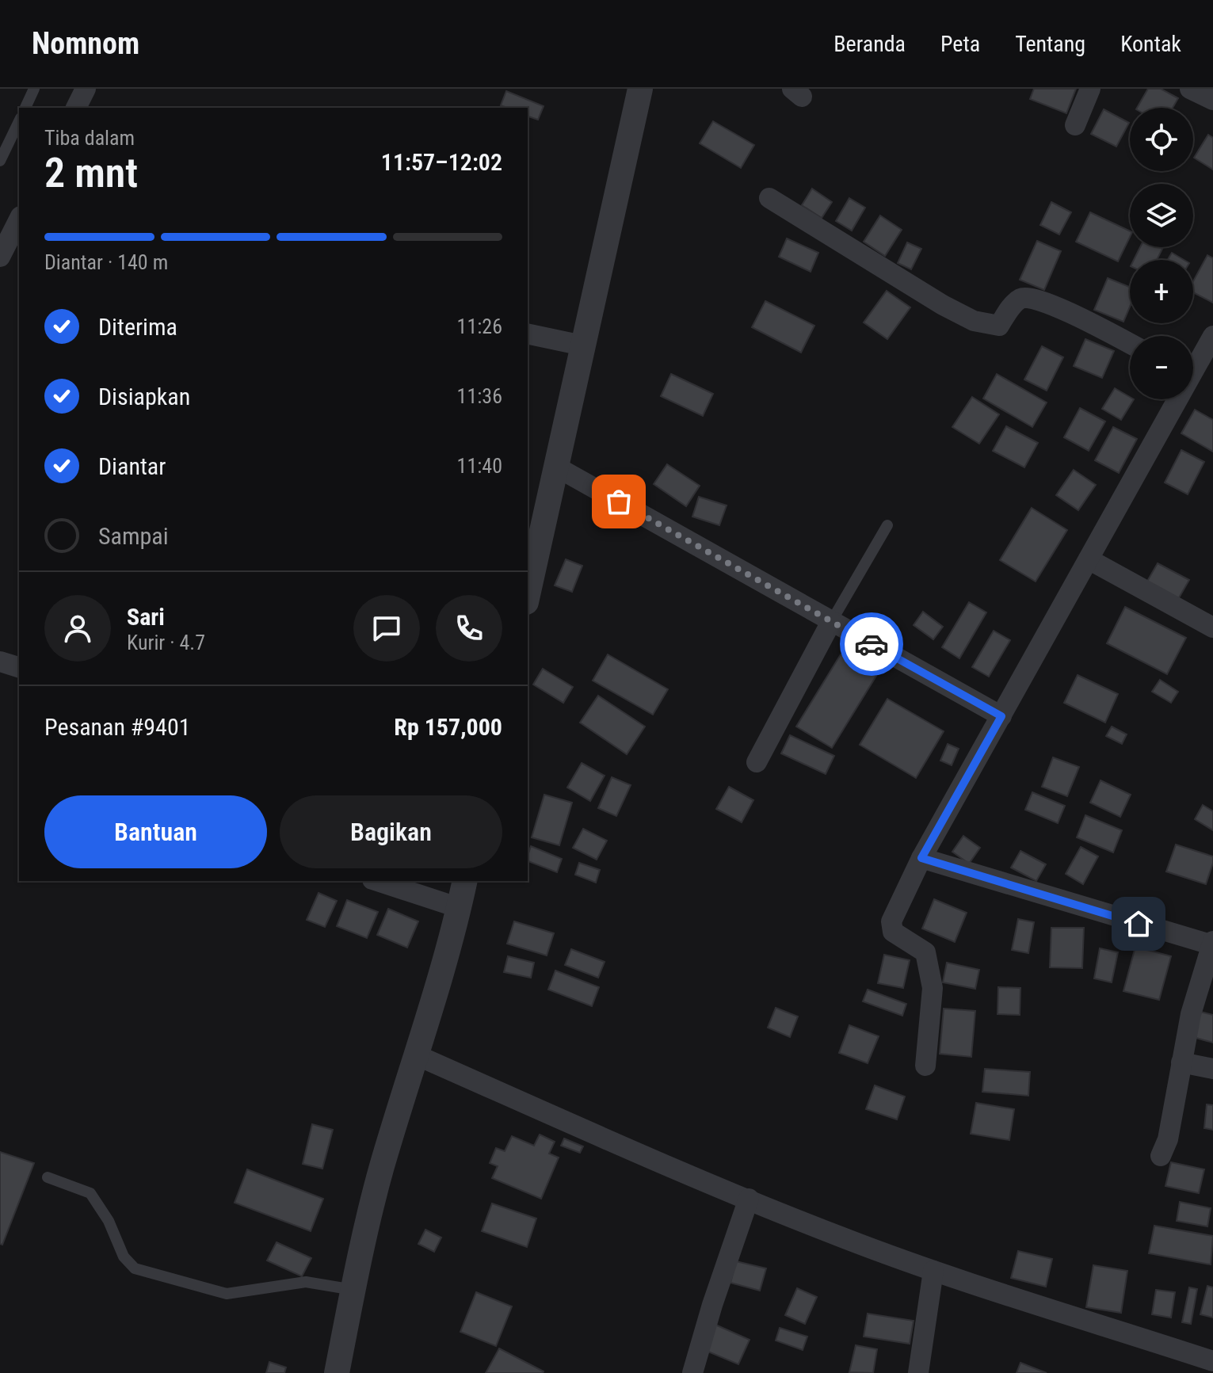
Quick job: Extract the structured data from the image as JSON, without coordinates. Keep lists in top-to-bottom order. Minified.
{"page":{"header":"Nomnom","nav":["Beranda","Peta","Tentang","Kontak"],"map_buttons":["+","−"],"heading":["2 mnt","Tiba dalam","11:57–12:02"],"panel":["Sari","Kurir · 4.7","Pesanan #9401","Rp 157,000"],"bar":"Diantar · 140 m","list":[["Diterima","11:26"],["Disiapkan","11:36"],["Diantar","11:40"],"Sampai"],"buttons":["Bantuan","Bagikan"]}}
